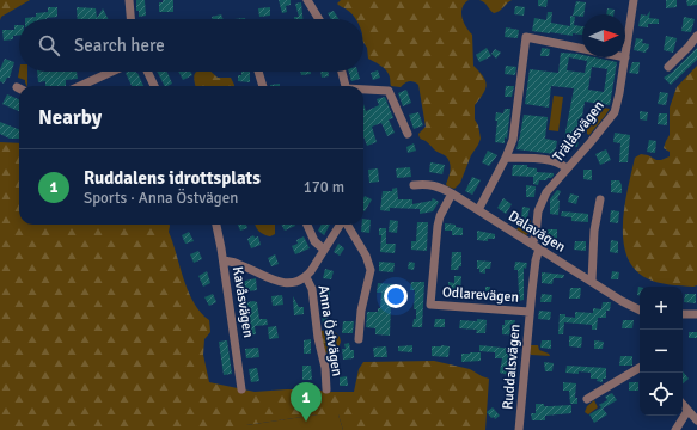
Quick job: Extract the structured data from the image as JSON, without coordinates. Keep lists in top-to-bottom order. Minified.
{"streets":{"street":["Trälåsvägen","Dalavägen","Odlarevägen","Kavåsvägen","Anna Östvägen","Ruddalsvägen"]},"crossings":[["Trälåsvägen","Dalavägen"],["Trälåsvägen","Ruddalsvägen"],["Dalavägen","Odlarevägen"],["Dalavägen","Ruddalsvägen"],["Odlarevägen","Ruddalsvägen"]],"north":"right","page":{"search":"Search here","heading":"Nearby","list":[{"mark":"1","name":"Ruddalens idrottsplats","note":"Sports · Anna Östvägen","value":"170 m"}],"map_buttons":["+","−"],"pins":"1"}}
